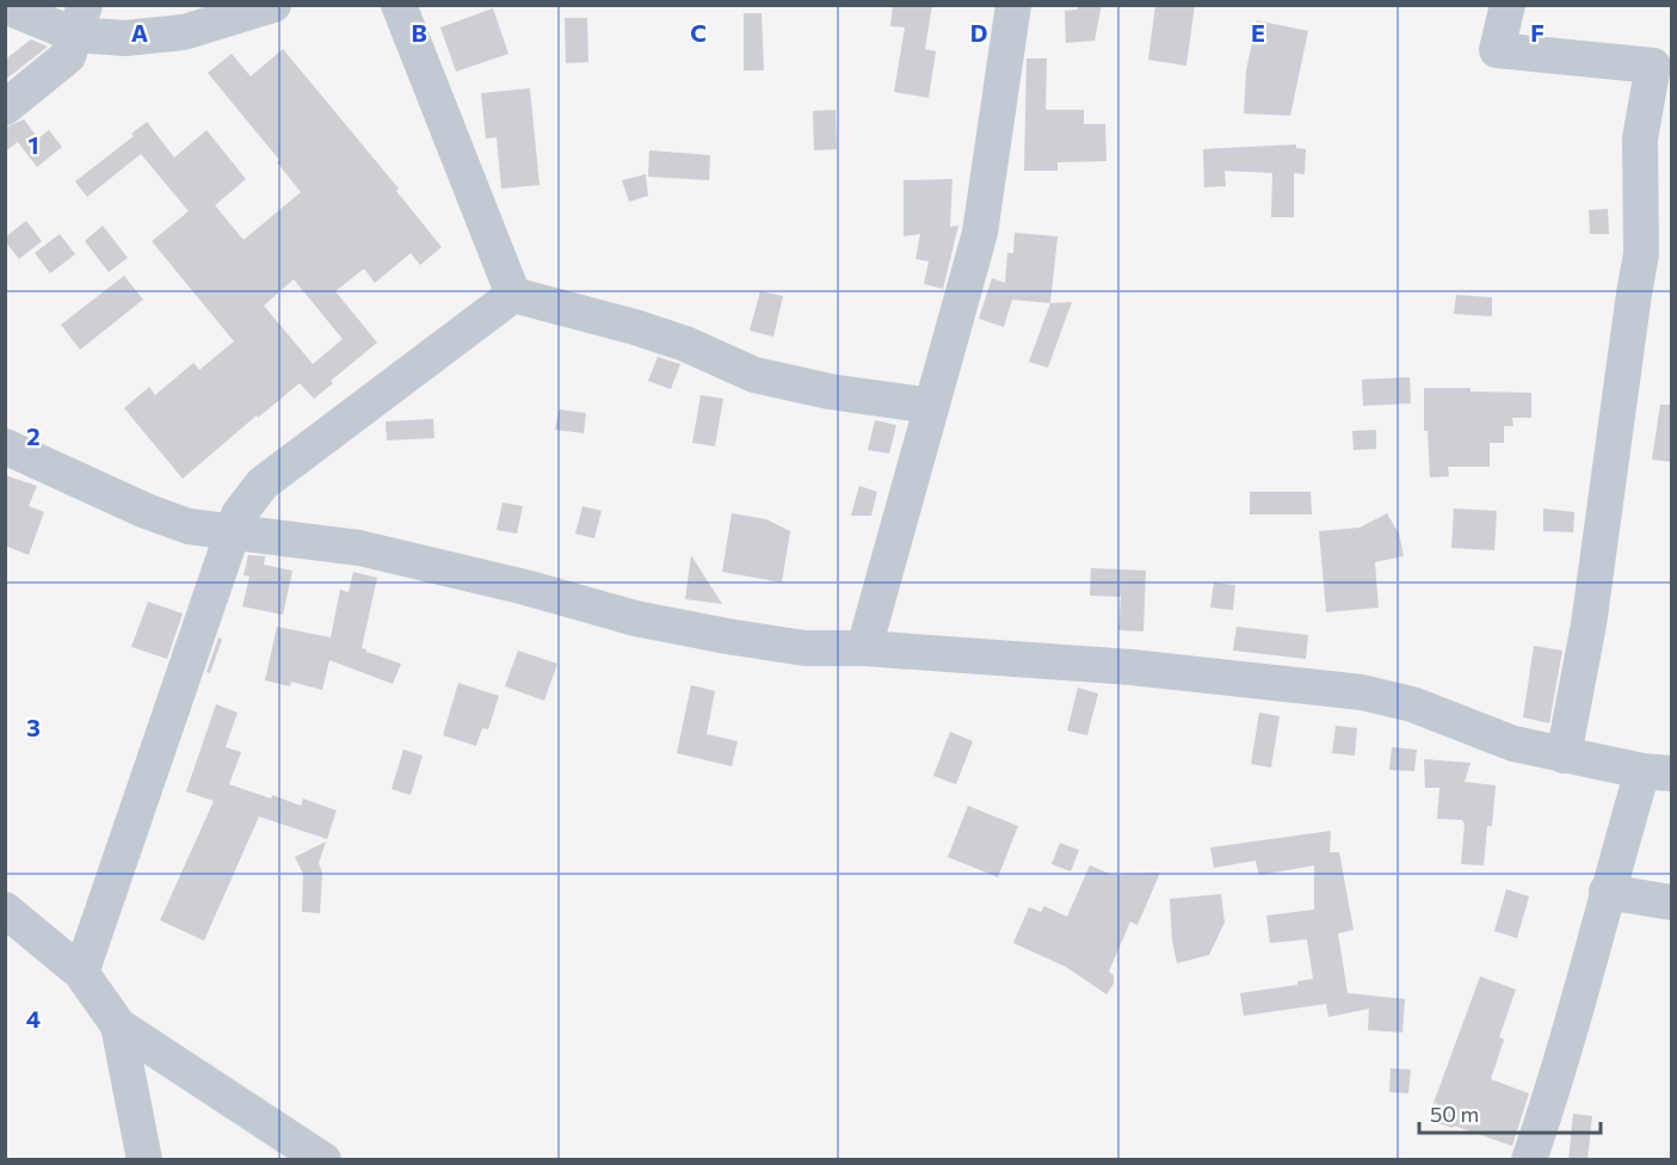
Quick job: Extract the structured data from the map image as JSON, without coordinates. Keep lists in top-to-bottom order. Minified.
{"scale_bar":"50 m","grid":{"columns":["A","B","C","D","E","F"],"rows":["1","2","3","4"]}}
